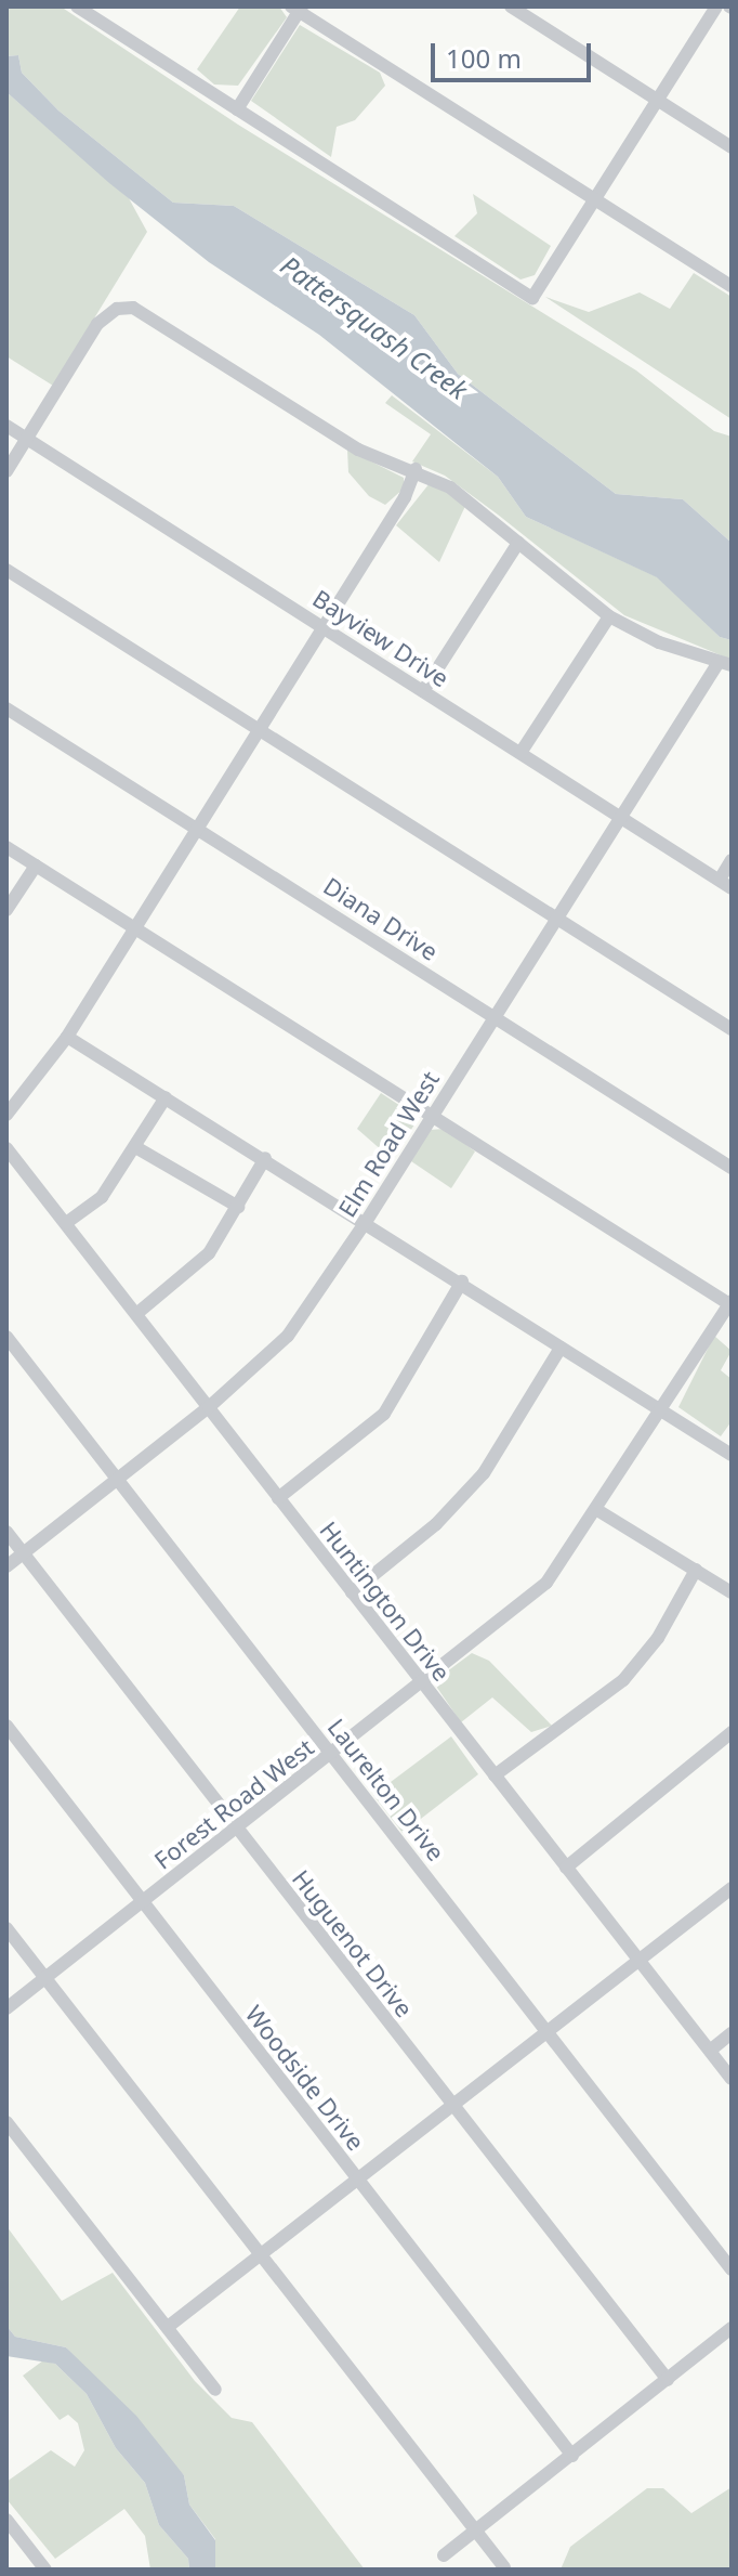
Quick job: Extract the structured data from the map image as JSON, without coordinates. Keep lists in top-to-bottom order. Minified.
{"streets":{"street":["Bayview Drive","Diana Drive","Elm Road West","Huntington Drive","Laurelton Drive","Forest Road West","Huguenot Drive","Woodside Drive"]},"crossings":[["Bayview Drive","Elm Road West"],["Diana Drive","Elm Road West"],["Elm Road West","Huntington Drive"],["Elm Road West","Laurelton Drive"],["Elm Road West","Huguenot Drive"],["Huntington Drive","Forest Road West"],["Laurelton Drive","Forest Road West"],["Forest Road West","Huguenot Drive"],["Forest Road West","Woodside Drive"]],"water":["Pattersquash Creek"],"scale_bar":"100 m"}
